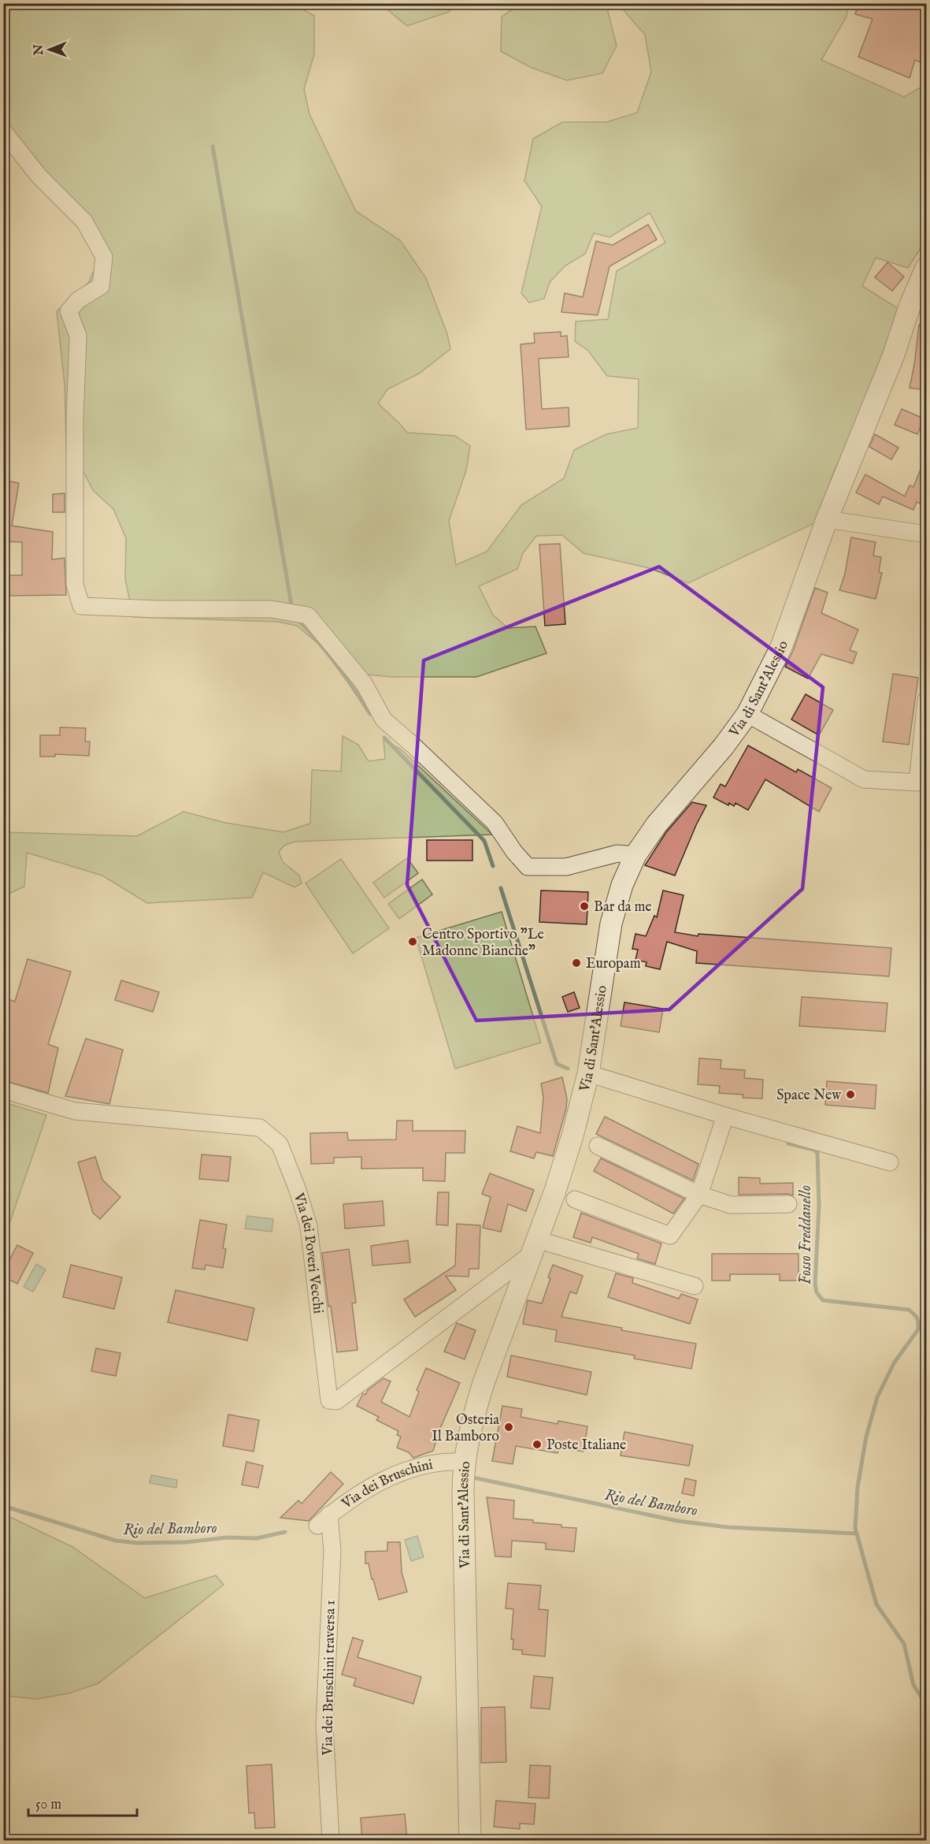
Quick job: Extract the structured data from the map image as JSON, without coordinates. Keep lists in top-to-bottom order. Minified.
{"streets":{"street":["Via di Sant'Alessio","Via dei Poveri Vecchi","Via dei Bruschini","Via dei Bruschini traversa 1"]},"crossings":[["Via di Sant'Alessio","Via dei Poveri Vecchi"],["Via di Sant'Alessio","Via dei Bruschini"],["Via dei Bruschini","Via dei Bruschini traversa 1"]],"water":["Fosso Freddanello","Rio del Bamboro"],"places":["Bar da me","Centro Sportivo \"Le Madonne Bianche\"","Europam","Space New","Osteria Il Bamboro","Poste Italiane"],"scale_bar":"50 m","north":"left"}
